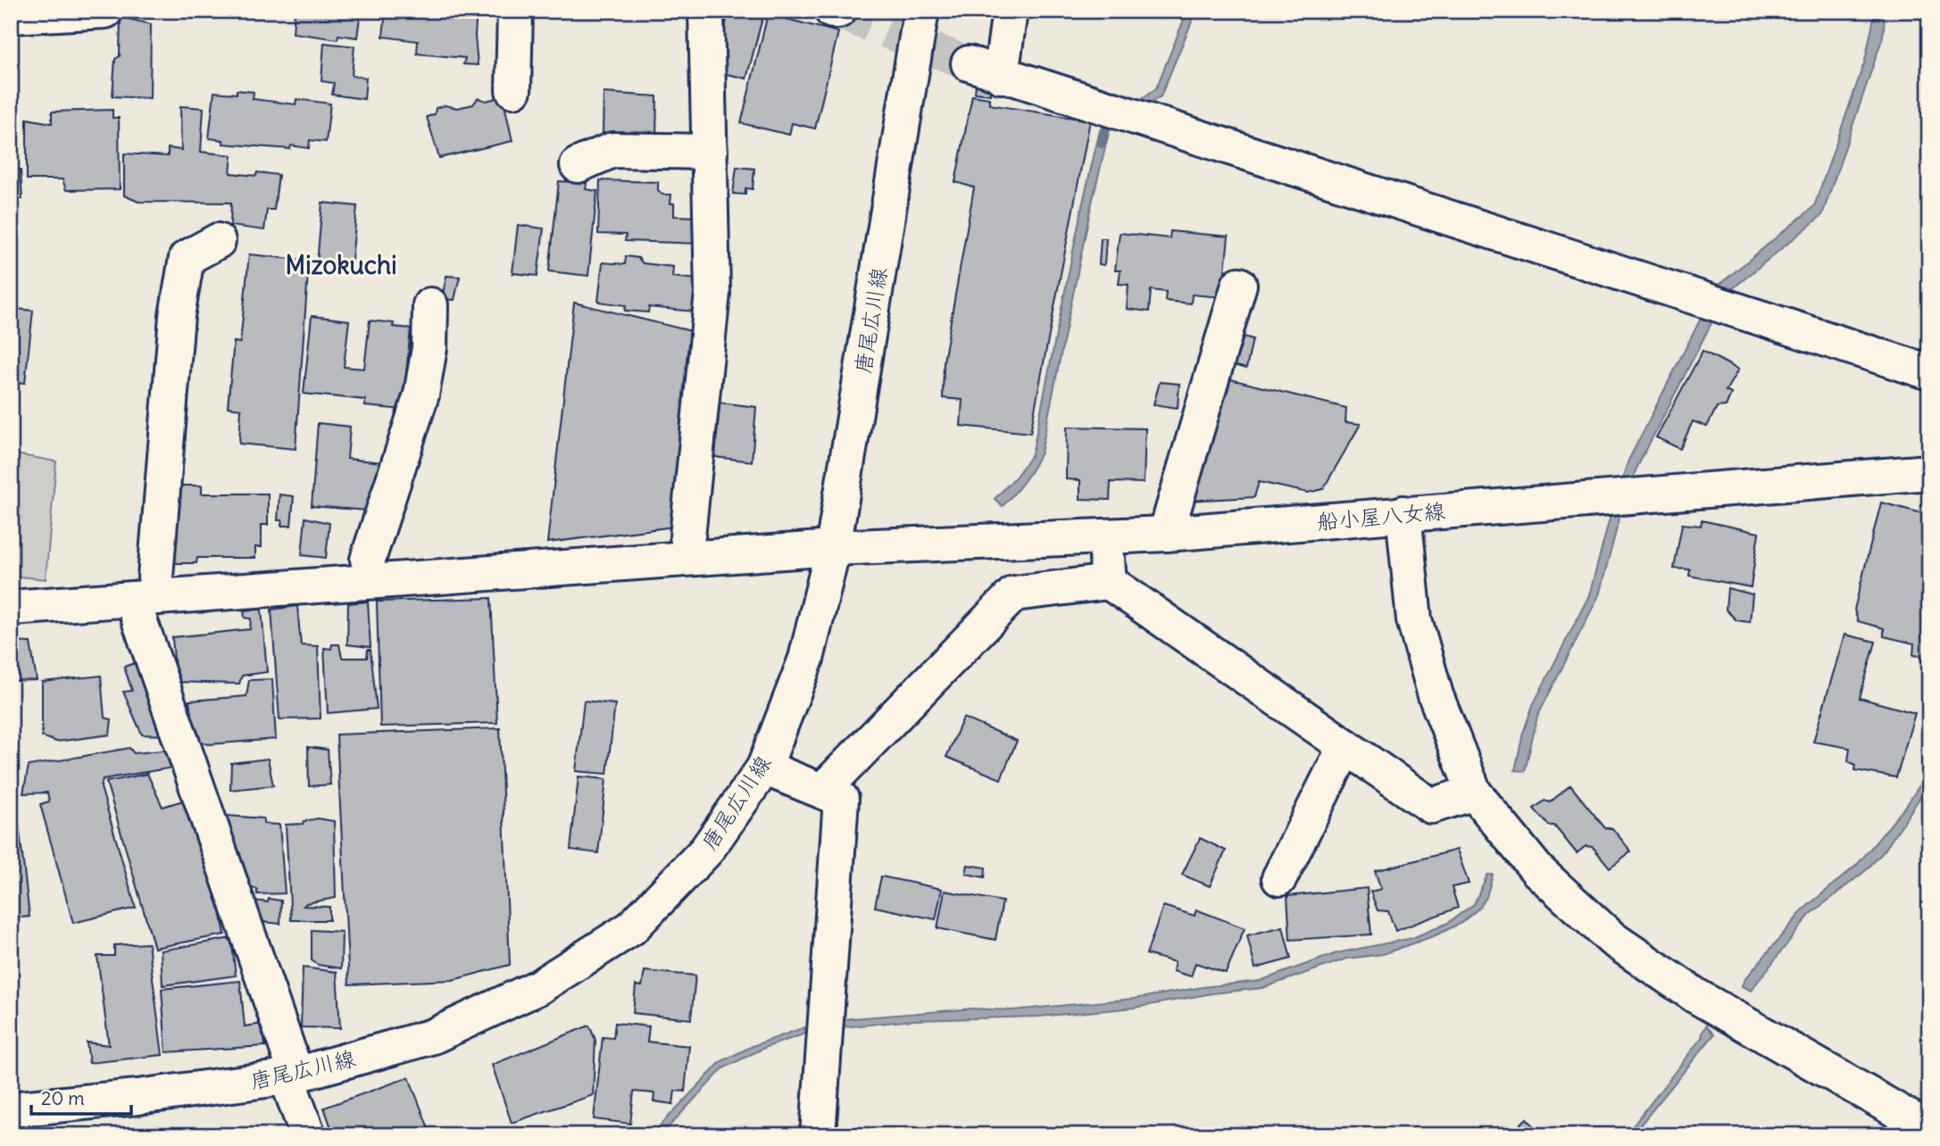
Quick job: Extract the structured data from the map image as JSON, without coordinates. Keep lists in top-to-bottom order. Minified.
{"streets":{"street":["唐尾広川線","船小屋八女線"]},"crossings":[["唐尾広川線","船小屋八女線"]],"districts":["Mizokuchi"],"scale_bar":"20 m"}
